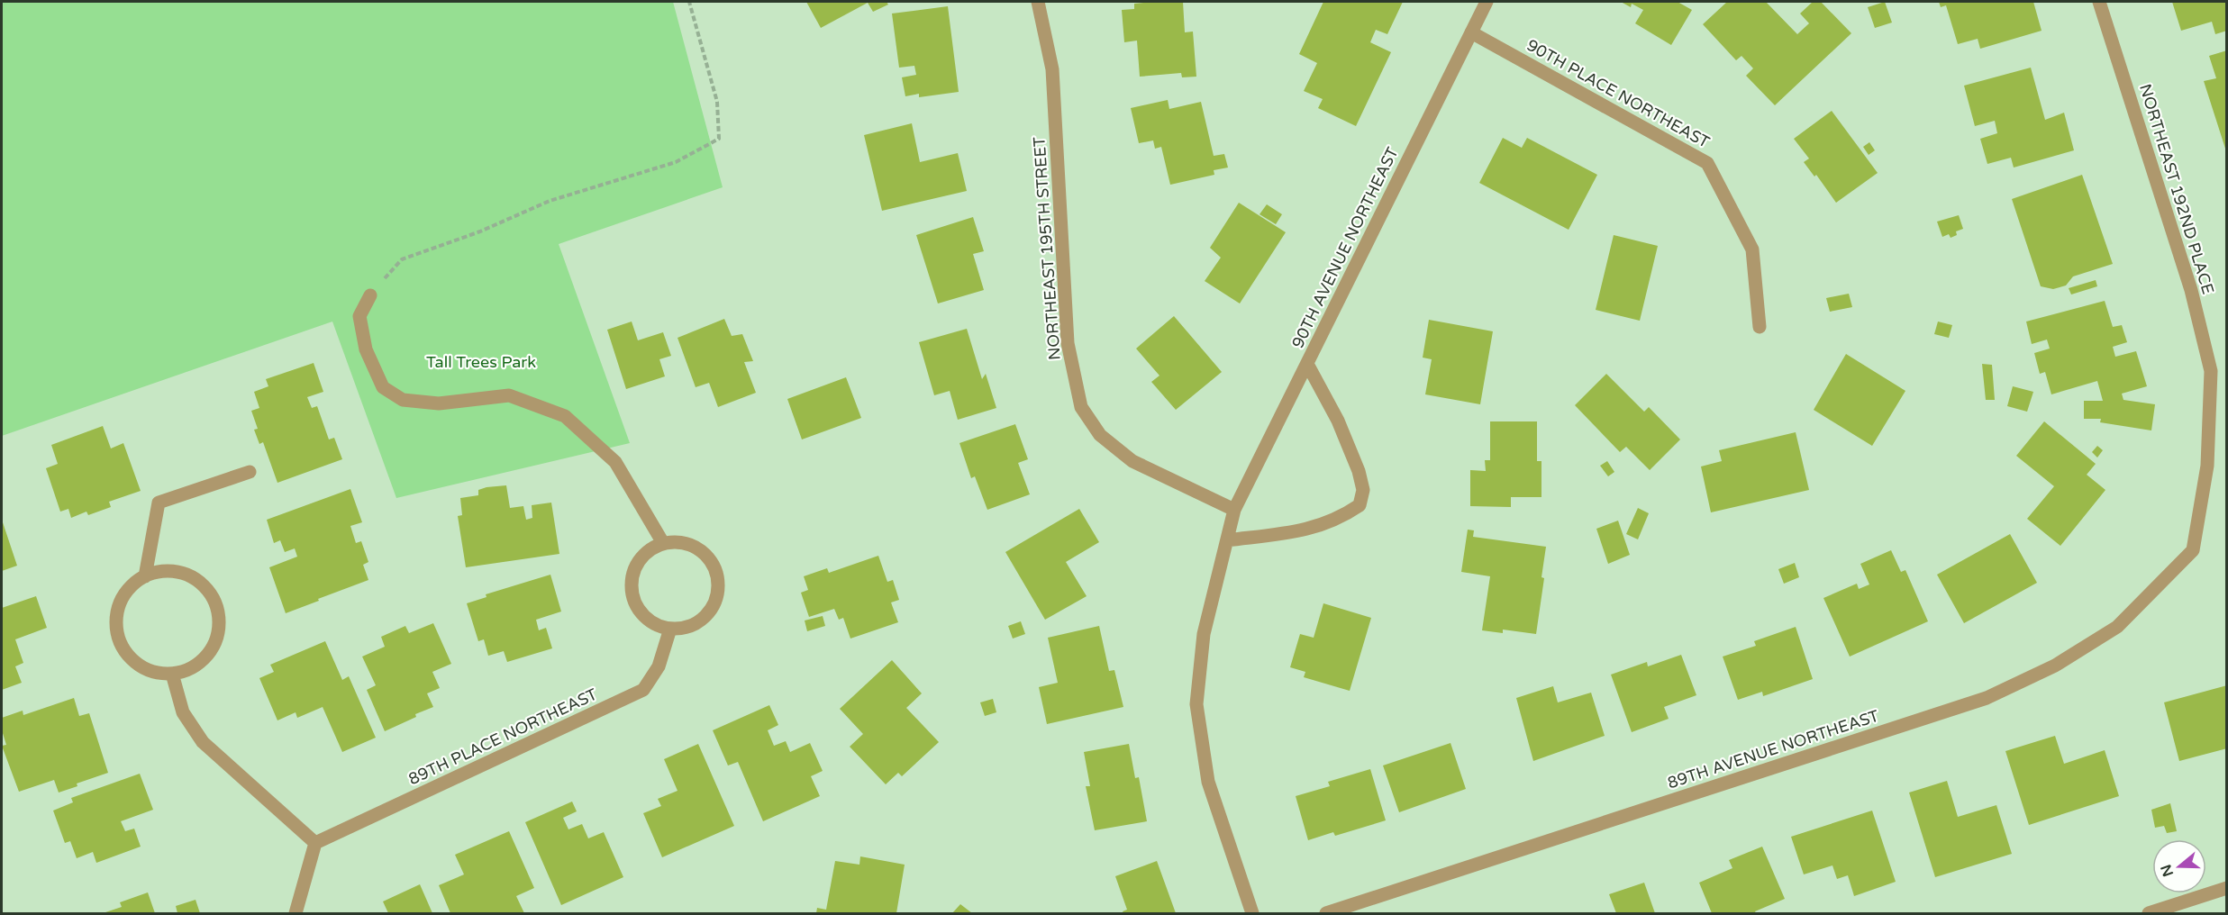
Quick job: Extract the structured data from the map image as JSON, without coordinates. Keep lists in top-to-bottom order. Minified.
{"streets":{"street":["90TH PLACE NORTHEAST","NORTHEAST 192ND PLACE","90TH AVENUE NORTHEAST","NORTHEAST 195TH STREET","89TH PLACE NORTHEAST","89TH AVENUE NORTHEAST"]},"crossings":[["90TH PLACE NORTHEAST","90TH AVENUE NORTHEAST"],["NORTHEAST 192ND PLACE","89TH AVENUE NORTHEAST"],["90TH AVENUE NORTHEAST","NORTHEAST 195TH STREET"]],"parks":["Tall Trees Park"],"north":"left"}
